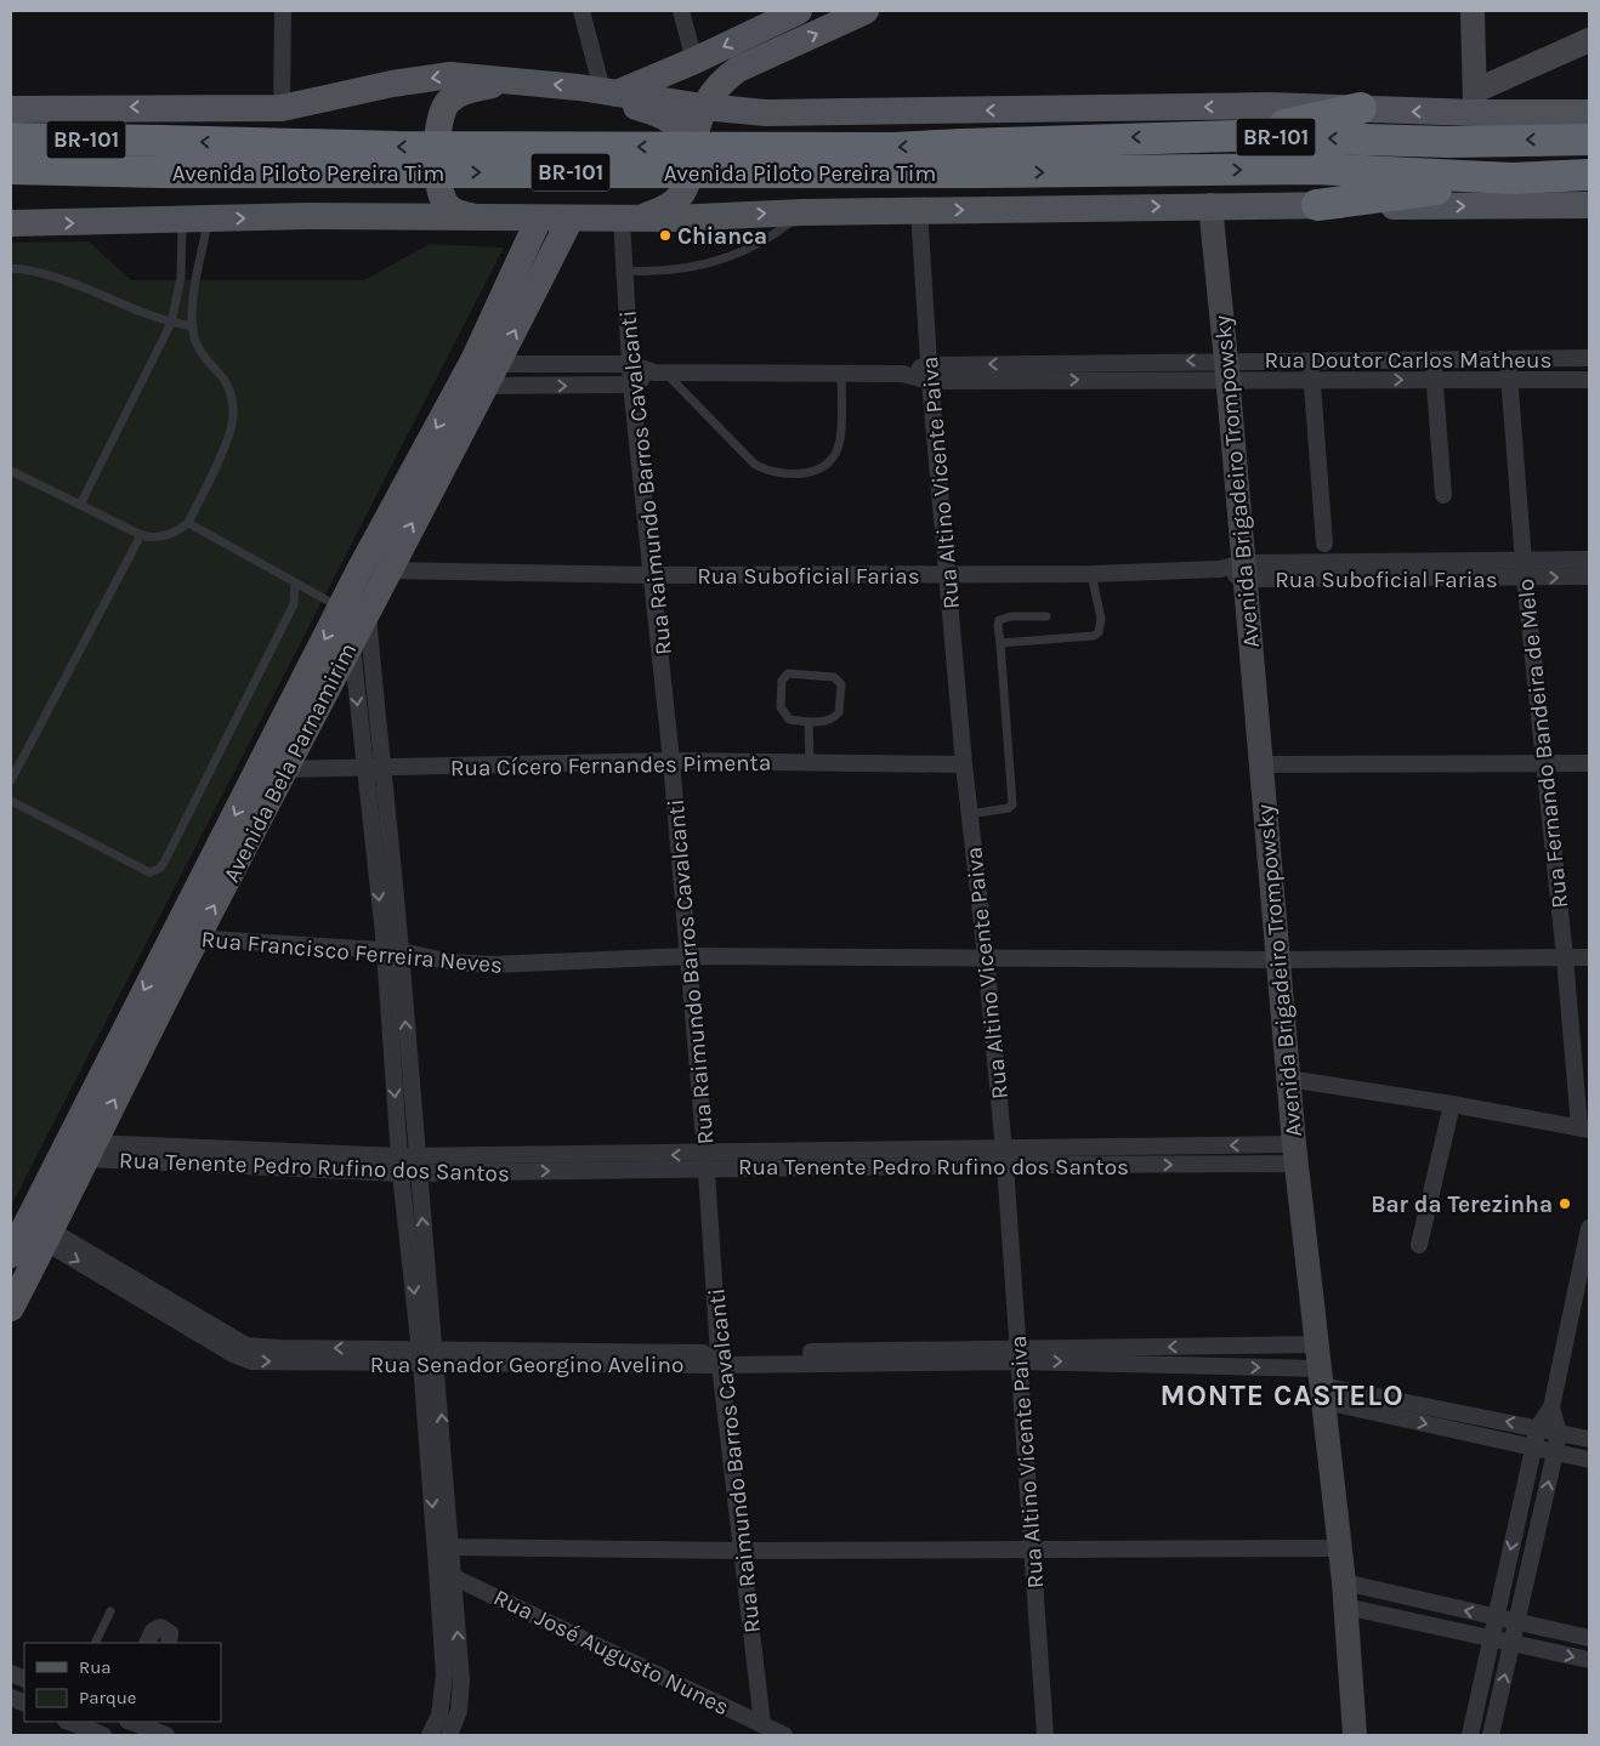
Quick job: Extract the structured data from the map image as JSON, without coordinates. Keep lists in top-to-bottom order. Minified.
{"streets":{"highway":["BR-101","Avenida Piloto Pereira Tim"],"main road":["Avenida Bela Parnamirim"],"street":["Rua Doutor Carlos Matheus","Avenida Brigadeiro Trompowsky","Rua Raimundo Barros Cavalcanti","Rua Altino Vicente Paiva","Rua Suboficial Farias","Rua Fernando Bandeira de Melo","Rua Cícero Fernandes Pimenta","Rua Francisco Ferreira Neves","Rua Tenente Pedro Rufino dos Santos","Rua Senador Georgino Avelino","Rua José Augusto Nunes"]},"crossings":[["Rua Doutor Carlos Matheus","Avenida Brigadeiro Trompowsky"],["Rua Doutor Carlos Matheus","Rua Raimundo Barros Cavalcanti"],["Rua Doutor Carlos Matheus","Rua Altino Vicente Paiva"],["Rua Doutor Carlos Matheus","Rua Fernando Bandeira de Melo"],["Rua Doutor Carlos Matheus","Avenida Bela Parnamirim"],["Avenida Brigadeiro Trompowsky","Rua Suboficial Farias"],["Avenida Brigadeiro Trompowsky","Rua Francisco Ferreira Neves"],["Avenida Brigadeiro Trompowsky","Rua Tenente Pedro Rufino dos Santos"],["Avenida Brigadeiro Trompowsky","Rua Senador Georgino Avelino"],["Rua Raimundo Barros Cavalcanti","Rua Suboficial Farias"],["Rua Raimundo Barros Cavalcanti","Rua Cícero Fernandes Pimenta"],["Rua Raimundo Barros Cavalcanti","Rua Francisco Ferreira Neves"],["Rua Raimundo Barros Cavalcanti","Rua Tenente Pedro Rufino dos Santos"],["Rua Raimundo Barros Cavalcanti","Rua Senador Georgino Avelino"],["Rua Raimundo Barros Cavalcanti","Rua José Augusto Nunes"],["Rua Altino Vicente Paiva","Rua Suboficial Farias"],["Rua Altino Vicente Paiva","Rua Cícero Fernandes Pimenta"],["Rua Altino Vicente Paiva","Rua Francisco Ferreira Neves"],["Rua Altino Vicente Paiva","Rua Tenente Pedro Rufino dos Santos"],["Rua Altino Vicente Paiva","Rua Senador Georgino Avelino"],["Rua Suboficial Farias","Rua Fernando Bandeira de Melo"],["Rua Suboficial Farias","Avenida Bela Parnamirim"],["Rua Fernando Bandeira de Melo","Rua Francisco Ferreira Neves"],["Avenida Bela Parnamirim","Rua Cícero Fernandes Pimenta"],["Avenida Bela Parnamirim","Rua Francisco Ferreira Neves"],["Avenida Bela Parnamirim","Rua Tenente Pedro Rufino dos Santos"],["Avenida Bela Parnamirim","Rua Senador Georgino Avelino"]],"districts":["MONTE CASTELO"],"places":["Chianca","Bar da Terezinha"],"legend":["Rua","Parque"]}
